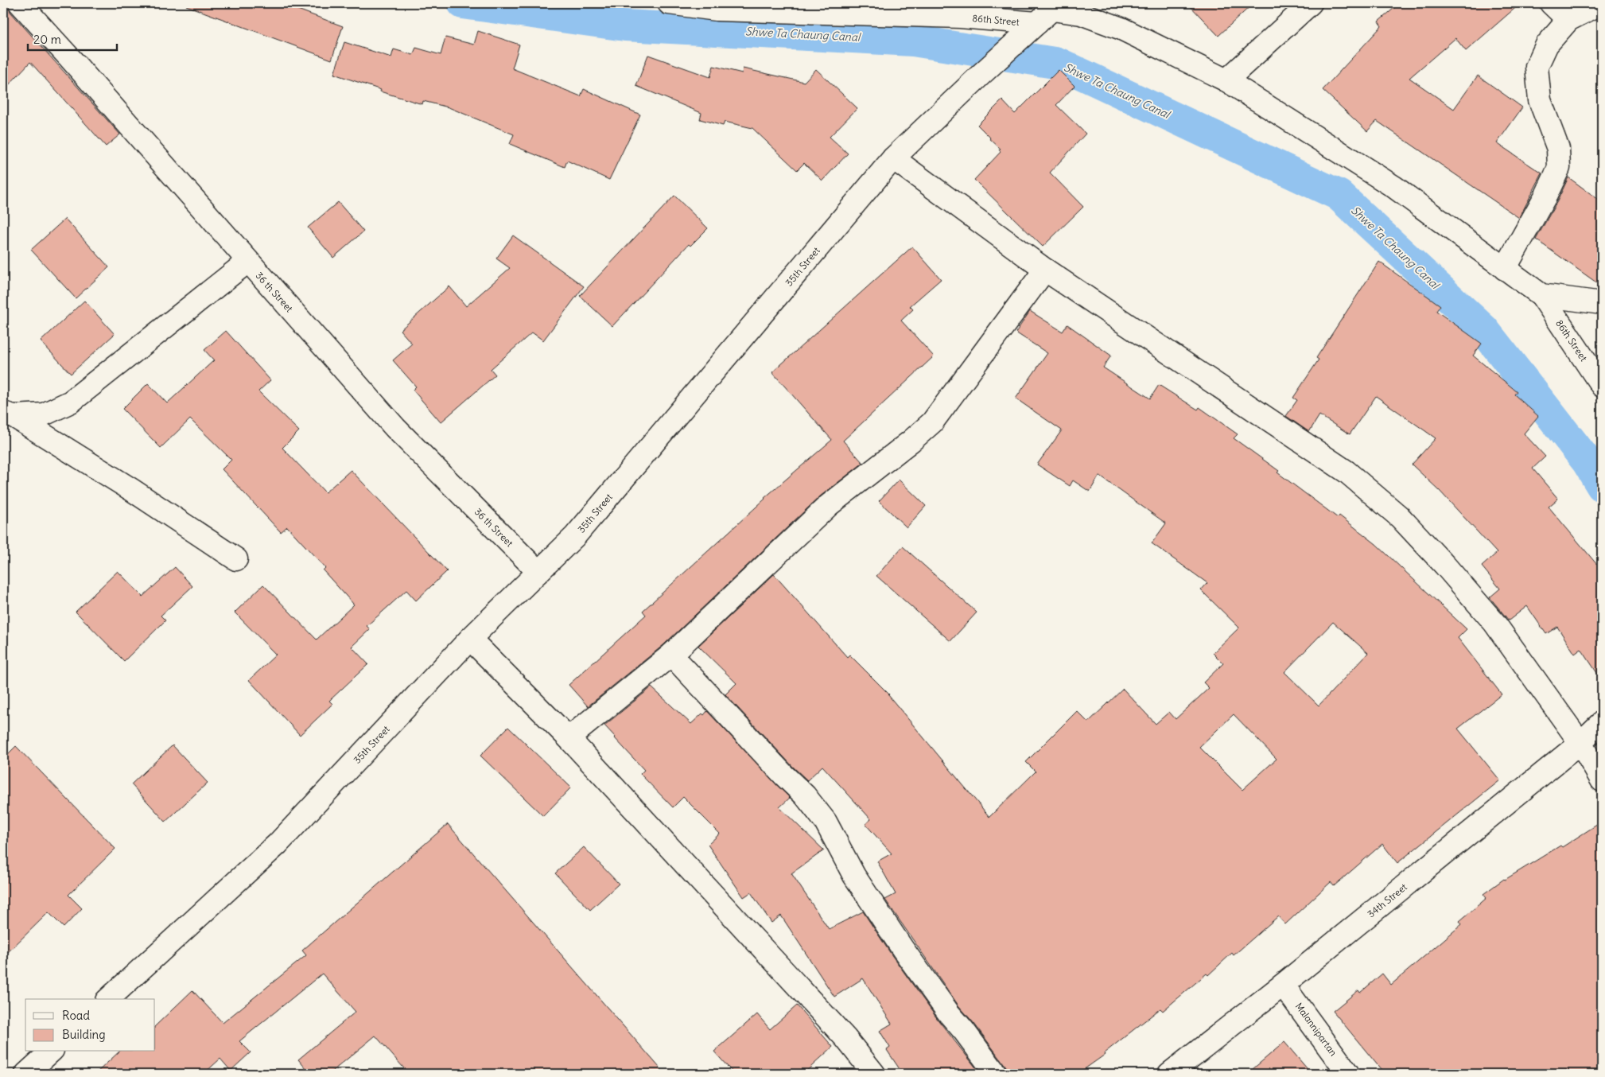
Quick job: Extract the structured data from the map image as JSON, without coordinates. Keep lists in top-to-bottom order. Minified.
{"streets":{"street":["86th Street","35th Street","36 th Street","34th Street","Malannipartan"]},"crossings":[["86th Street","35th Street"],["35th Street","36 th Street"],["34th Street","Malannipartan"]],"water":["Shwe Ta Chaung Canal"],"legend":["Road","Building"],"scale_bar":"20 m"}
